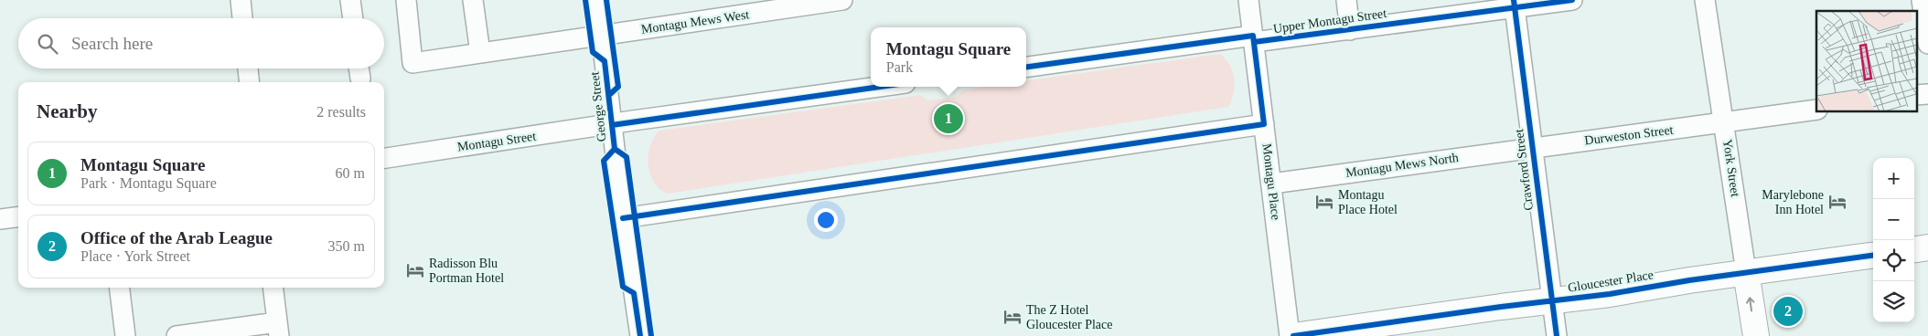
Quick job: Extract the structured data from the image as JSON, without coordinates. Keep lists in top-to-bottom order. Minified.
{"streets":{"main road":["York Street","Gloucester Place"],"street":["Upper Montagu Street","Montagu Mews West","George Street","Durweston Street","Montagu Street","Montagu Mews North","Crawford Street","Montagu Place"]},"crossings":[["Upper Montagu Street","Crawford Street"],["Upper Montagu Street","Montagu Place"],["Montagu Mews West","George Street"],["George Street","Montagu Street"],["Durweston Street","Montagu Mews North"],["Durweston Street","York Street"],["Durweston Street","Crawford Street"],["Montagu Mews North","Crawford Street"],["Montagu Mews North","Montagu Place"],["York Street","Gloucester Place"],["Crawford Street","Gloucester Place"],["Montagu Place","Gloucester Place"]],"places":{"hotel":["Montagu Place Hotel","Marylebone Inn Hotel","Radisson Blu Portman Hotel","The Z Hotel Gloucester Place"]},"page":{"search":"Search here","popup":["Montagu Square","Park"],"heading":["Nearby","2 results"],"pins":["1","2"],"list":[{"mark":"1","name":"Montagu Square","note":"Park · Montagu Square","value":"60 m"},{"mark":"2","name":"Office of the Arab League","note":"Place · York Street","value":"350 m"}],"map_buttons":["+","−"]}}
